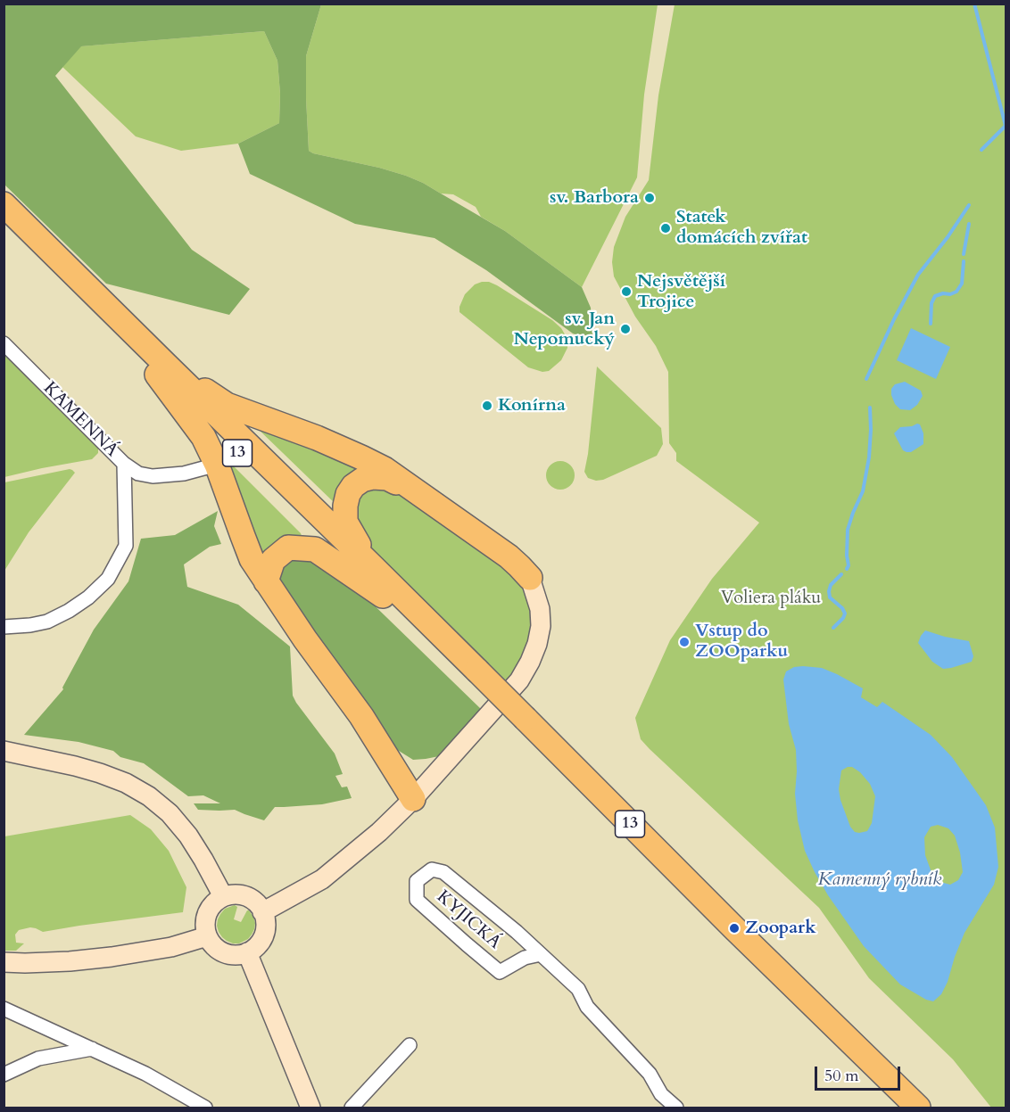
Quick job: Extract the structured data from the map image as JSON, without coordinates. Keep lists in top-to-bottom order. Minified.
{"streets":{"highway":["13"],"street":["KAMENNÁ","KYJICKÁ"]},"water":["Kamenný rybník"],"parks":["Voliera pláku"],"places":["sv. Barbora","Statek domácích zvířat","Nejsvětější Trojice","sv. Jan Nepomucký","Konírna","Vstup do ZOOparku","Zoopark"],"scale_bar":"50 m"}
